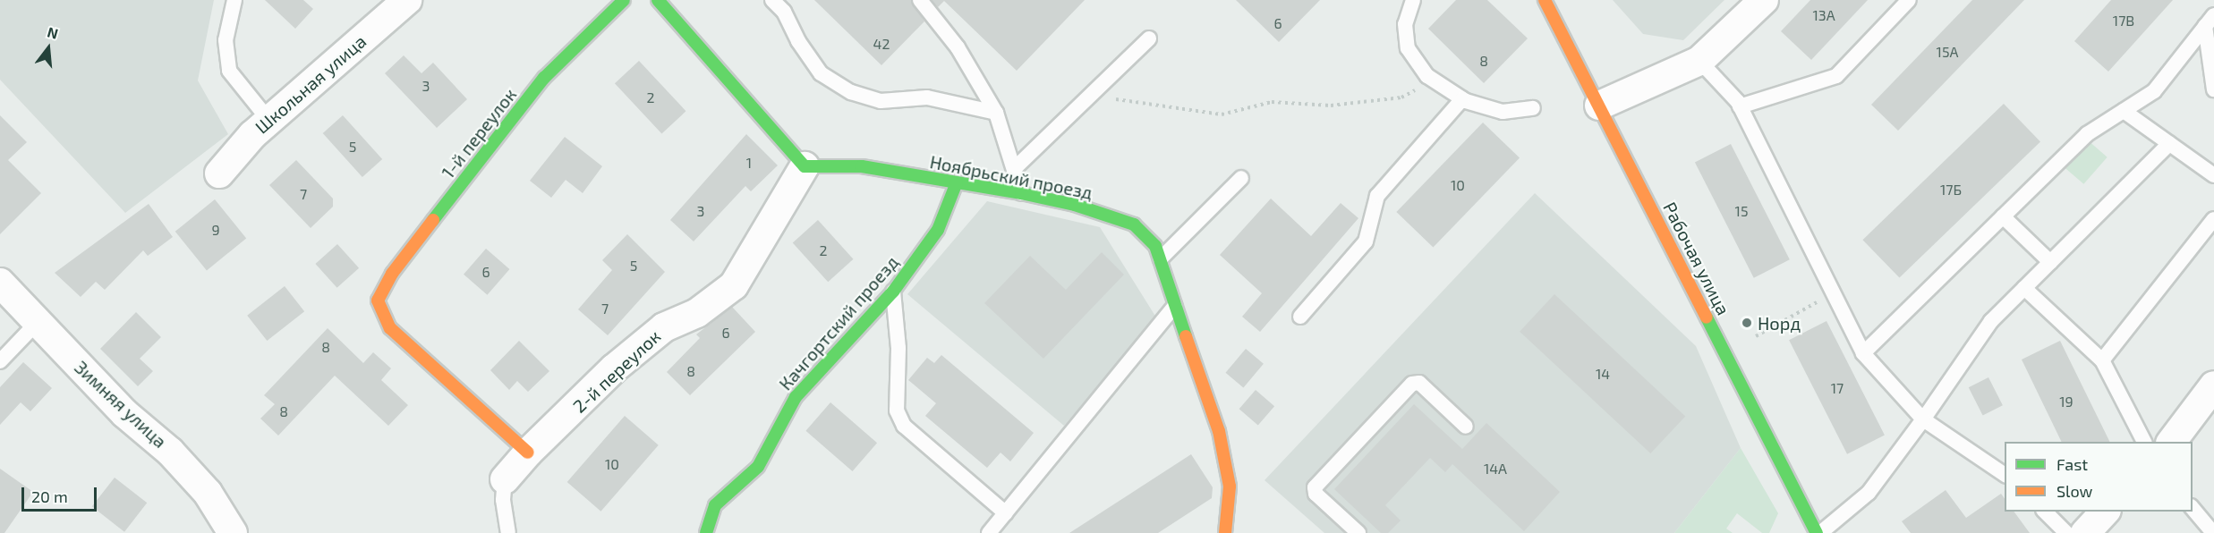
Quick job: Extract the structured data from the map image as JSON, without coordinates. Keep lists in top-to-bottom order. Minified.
{"streets":{"street":["Школьная улица","1-й переулок","Ноябрьский проезд","Рабочая улица","Качгортский проезд","2-й переулок","Зимняя улица"]},"crossings":[["1-й переулок","2-й переулок"],["Ноябрьский проезд","Качгортский проезд"],["Ноябрьский проезд","2-й переулок"]],"places":["Норд"],"house_numbers":["13А","17В","6","42","15А","8","3","2","5","1","10","17Б","7","3","15","9","2","5","6","7","6","8","8","14","17","19","8","10","14А"],"legend":["Fast","Slow"],"scale_bar":"20 m","north":"top"}
